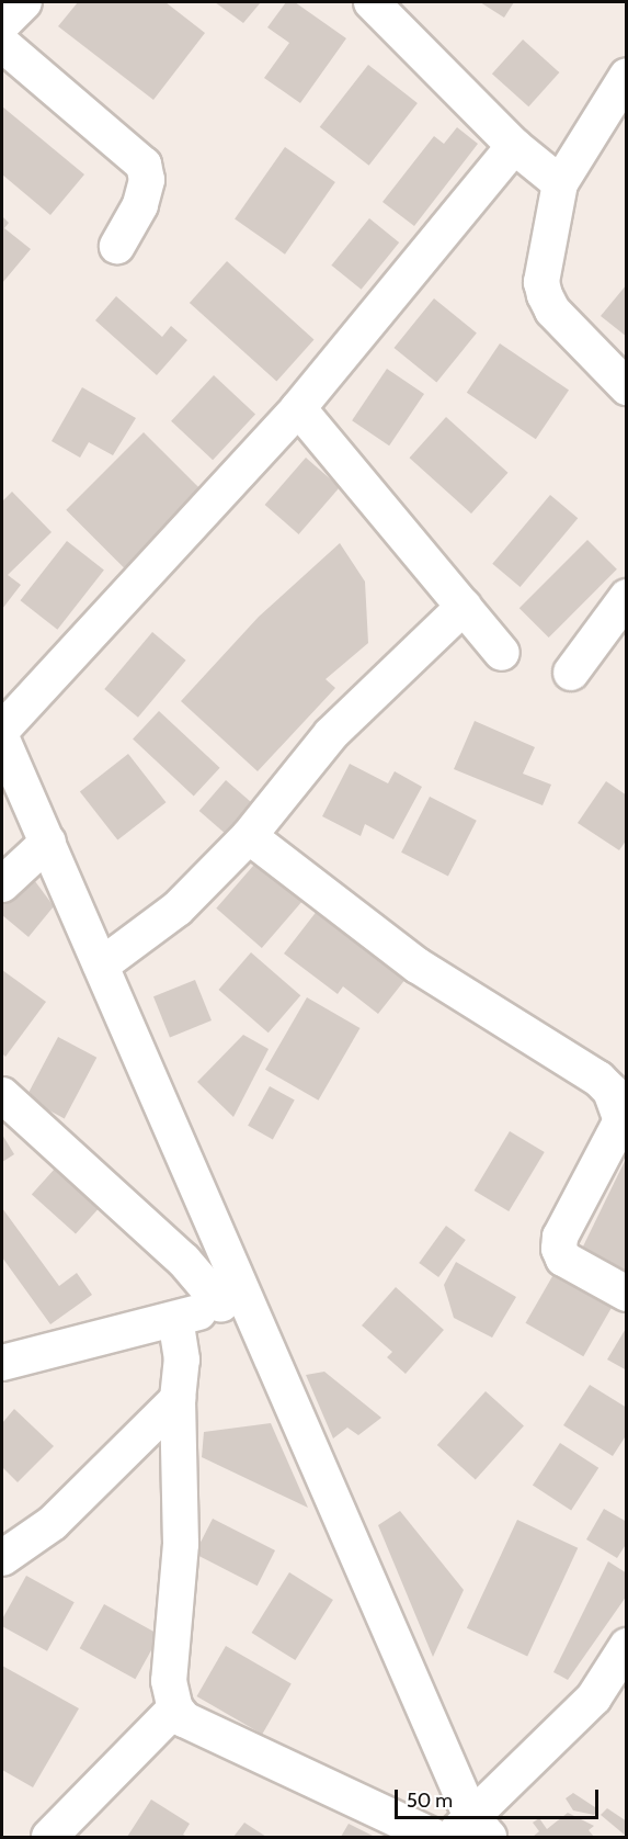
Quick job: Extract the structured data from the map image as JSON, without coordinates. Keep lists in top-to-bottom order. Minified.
{"scale_bar":"50 m"}
